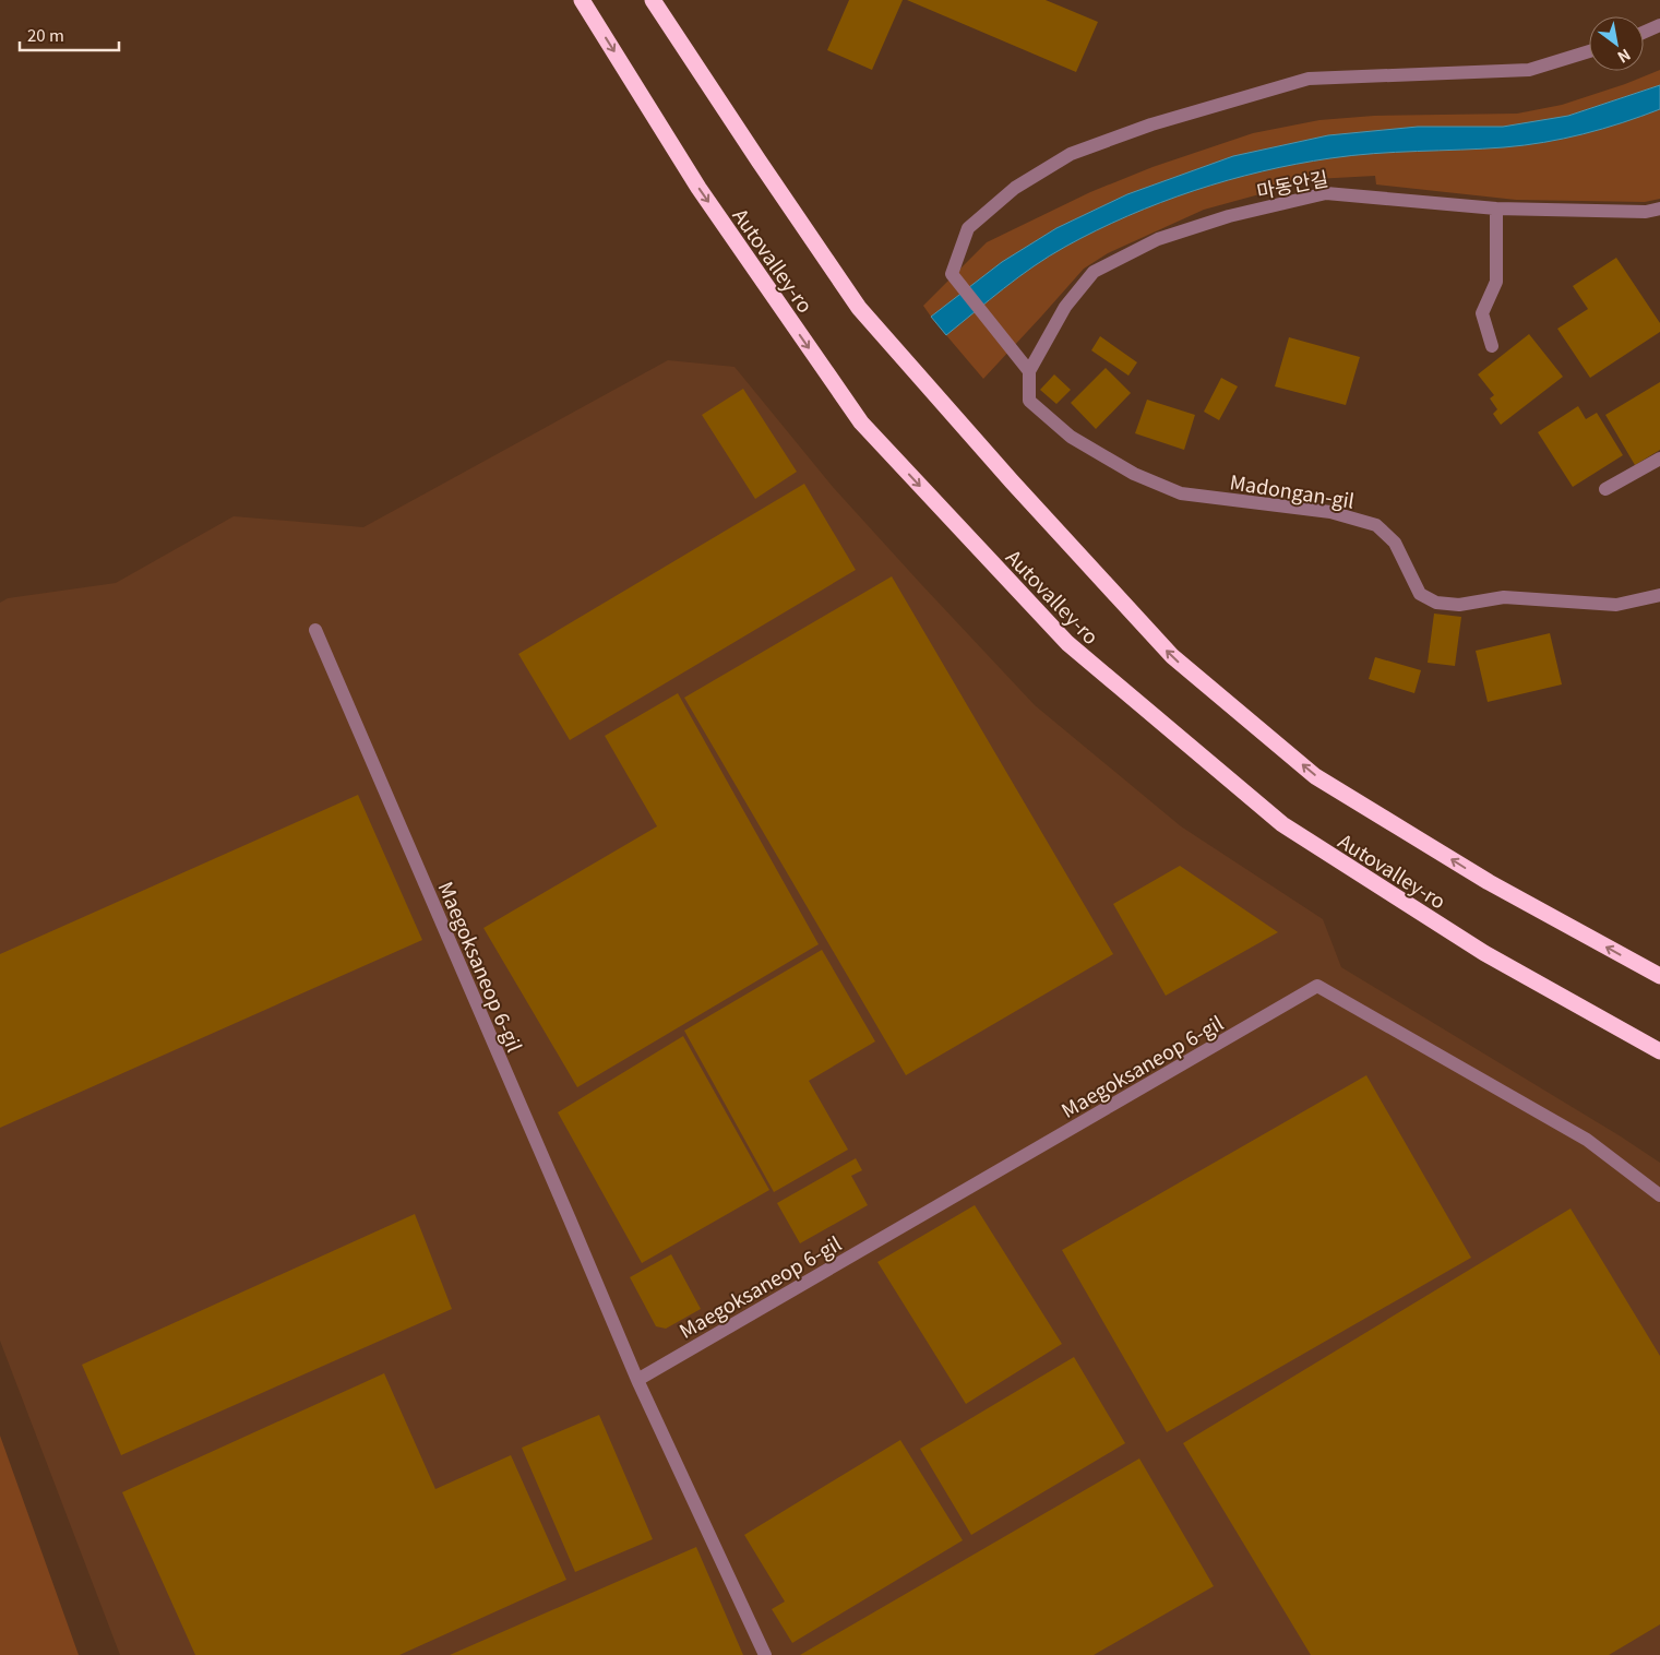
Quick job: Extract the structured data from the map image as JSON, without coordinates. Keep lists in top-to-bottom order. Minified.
{"streets":{"highway":["Autovalley-ro"],"street":["마동안길","Madongan-gil","Maegoksaneop 6-gil"]},"crossings":[["마동안길","Madongan-gil"]],"scale_bar":"20 m","north":"bottom right"}
